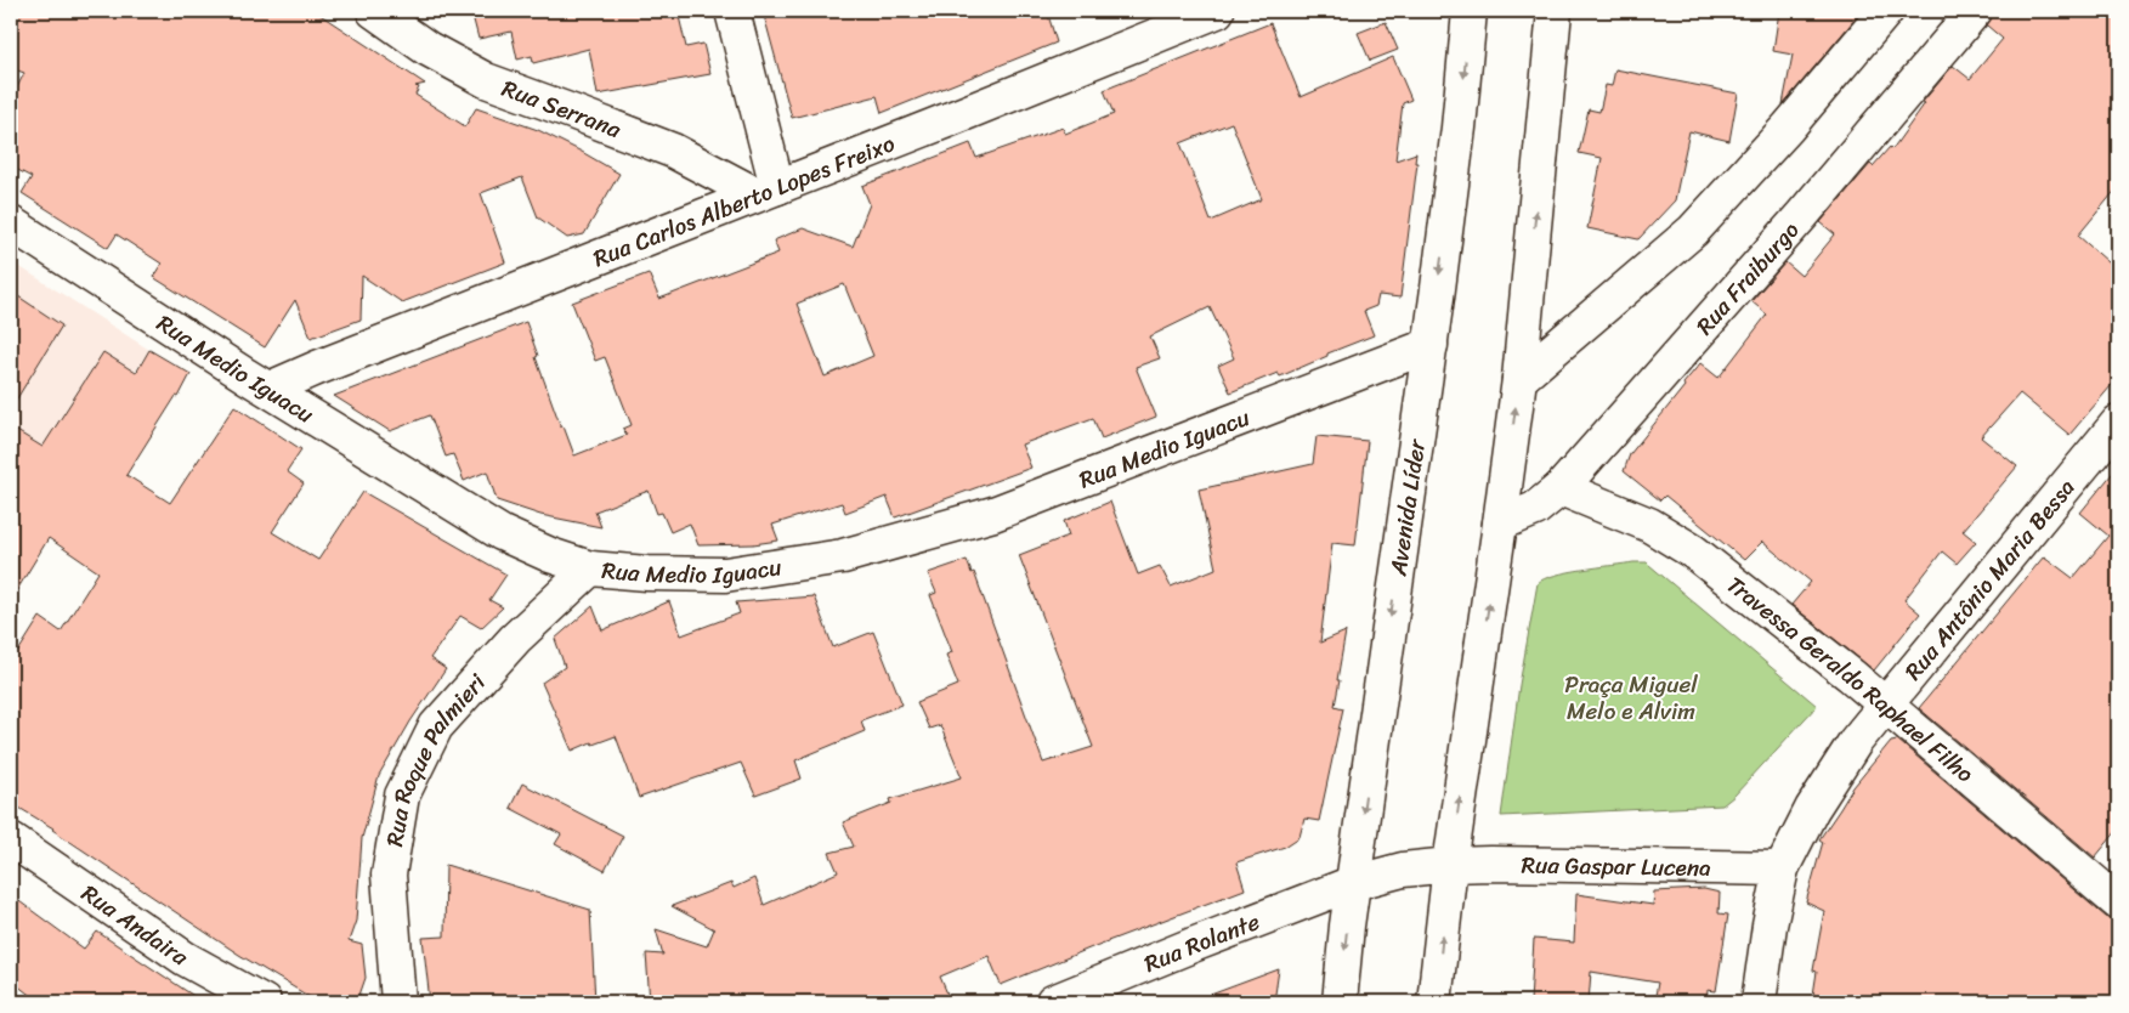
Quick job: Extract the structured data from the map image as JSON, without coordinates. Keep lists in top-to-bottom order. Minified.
{"streets":{"street":["Rua Serrana","Rua Carlos Alberto Lopes Freixo","Rua Fraiburgo","Rua Medio Iguacu","Avenida Líder","Rua Antônio Maria Bessa","Travessa Geraldo Raphael Filho","Rua Roque Palmieri","Rua Gaspar Lucena","Rua Andaira","Rua Rolante"]},"crossings":[["Rua Serrana","Rua Carlos Alberto Lopes Freixo"],["Rua Carlos Alberto Lopes Freixo","Rua Medio Iguacu"],["Rua Fraiburgo","Travessa Geraldo Raphael Filho"],["Rua Medio Iguacu","Avenida Líder"],["Rua Medio Iguacu","Rua Roque Palmieri"],["Avenida Líder","Rua Gaspar Lucena"],["Avenida Líder","Rua Rolante"],["Rua Antônio Maria Bessa","Travessa Geraldo Raphael Filho"],["Rua Antônio Maria Bessa","Rua Gaspar Lucena"],["Rua Gaspar Lucena","Rua Rolante"]],"parks":["Praça Miguel Melo e Alvim"]}
